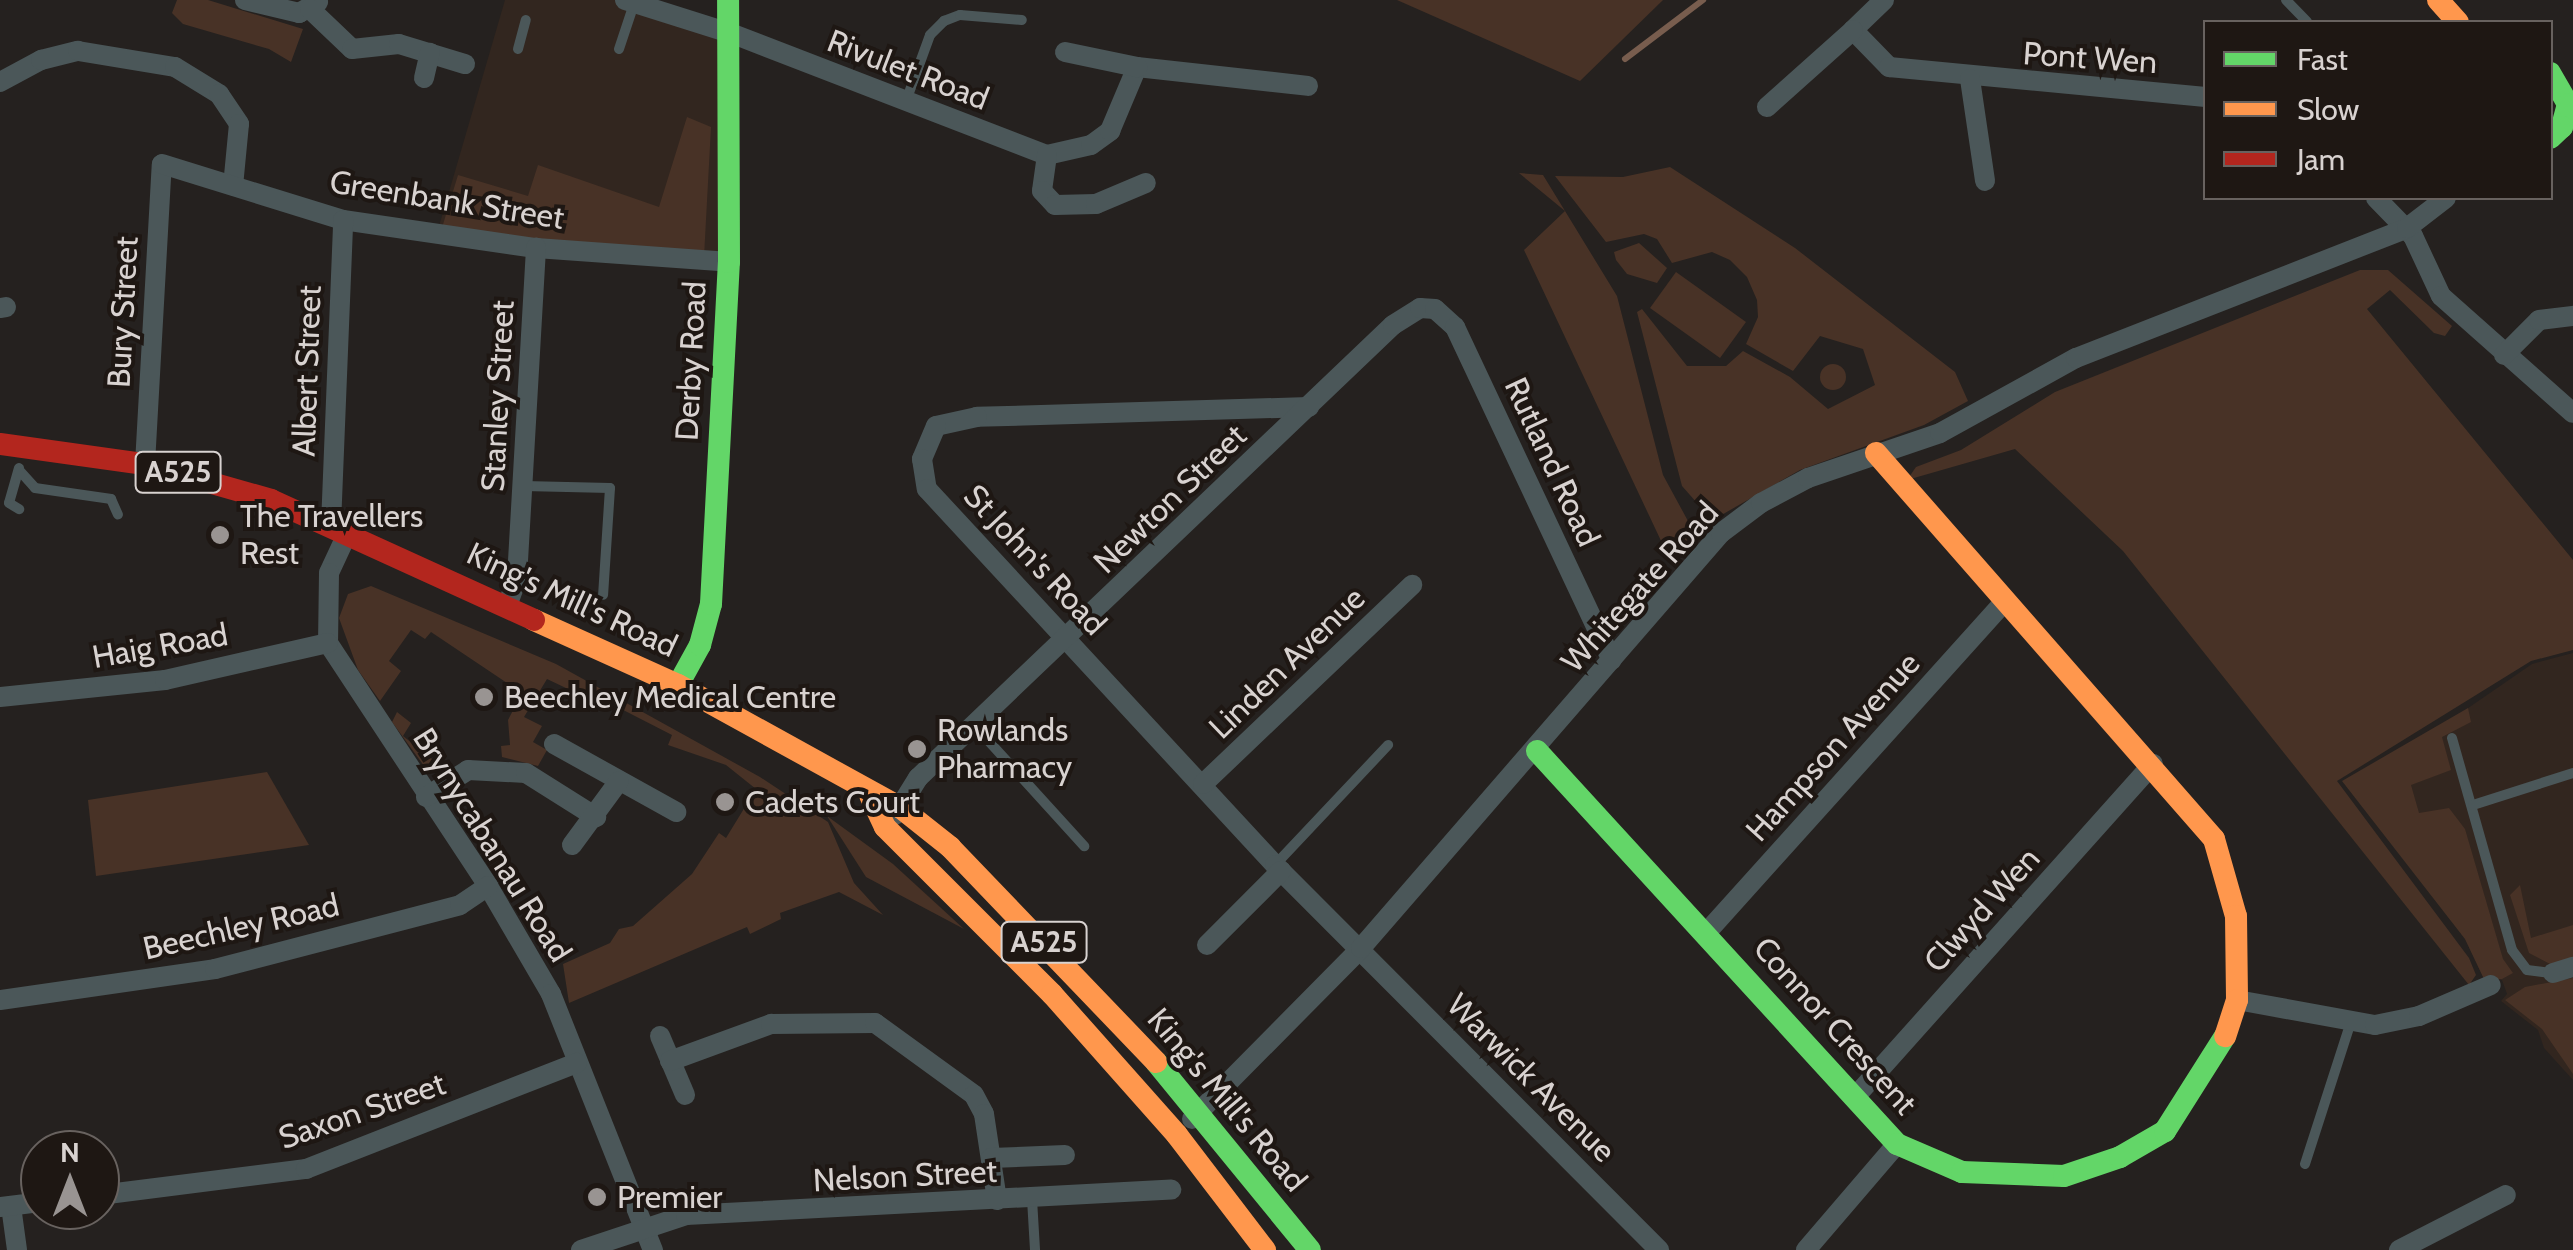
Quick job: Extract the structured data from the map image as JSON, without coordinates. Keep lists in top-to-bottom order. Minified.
{"streets":{"street":["Pont Wen","Rivulet Road","Greenbank Street","Bury Street","Derby Road","Albert Street","Stanley Street","Rutland Road","A525","Newton Street","St John's Road","Whitegate Road","King's Mill's Road","Haig Road","Linden Avenue","Hampson Avenue","Brynycabanau Road","Clwyd Wen","Beechley Road","Connor Crescent","Warwick Avenue","Saxon Street","Nelson Street"]},"crossings":[["Rivulet Road","Derby Road"],["Greenbank Street","Bury Street"],["Greenbank Street","Derby Road"],["Greenbank Street","Albert Street"],["Greenbank Street","Stanley Street"],["Bury Street","King's Mill's Road"],["Derby Road","King's Mill's Road"],["Albert Street","King's Mill's Road"],["Stanley Street","King's Mill's Road"],["Rutland Road","Newton Street"],["Rutland Road","Whitegate Road"],["Newton Street","St John's Road"],["Newton Street","King's Mill's Road"],["St John's Road","Whitegate Road"],["St John's Road","Linden Avenue"],["St John's Road","Warwick Avenue"],["Whitegate Road","King's Mill's Road"],["Whitegate Road","Connor Crescent"],["Whitegate Road","Warwick Avenue"],["Haig Road","Brynycabanau Road"],["Hampson Avenue","Connor Crescent"],["Brynycabanau Road","Beechley Road"],["Brynycabanau Road","Saxon Street"],["Brynycabanau Road","Nelson Street"],["Clwyd Wen","Connor Crescent"]],"places":["The Travellers Rest","Beechley Medical Centre","Rowlands Pharmacy","Cadets Court","Premier"],"legend":["Fast","Slow","Jam"],"north":"top"}
